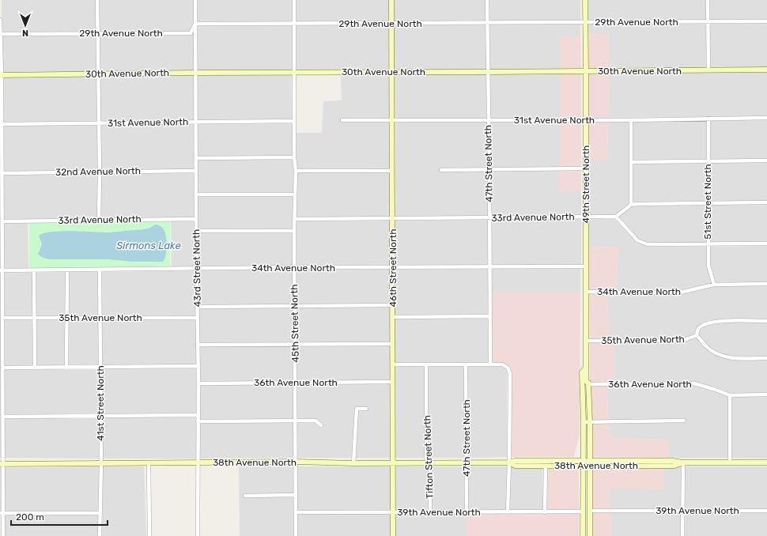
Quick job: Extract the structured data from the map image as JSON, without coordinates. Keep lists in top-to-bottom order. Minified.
{"streets":{"main road":["30th Avenue North","49th Street North","46th Street North","38th Avenue North"],"street":["29th Avenue North","31st Avenue North","47th Street North","32nd Avenue North","51st Street North","33rd Avenue North","43rd Street North","34th Avenue North","35th Avenue North","45th Street North","36th Avenue North","41st Street North","Tifton Street North","39th Avenue North"]},"crossings":[["29th Avenue North","47th Street North"],["29th Avenue North","49th Street North"],["29th Avenue North","43rd Street North"],["29th Avenue North","46th Street North"],["29th Avenue North","45th Street North"],["30th Avenue North","47th Street North"],["30th Avenue North","49th Street North"],["30th Avenue North","43rd Street North"],["30th Avenue North","46th Street North"],["30th Avenue North","45th Street North"],["31st Avenue North","47th Street North"],["31st Avenue North","49th Street North"],["31st Avenue North","51st Street North"],["31st Avenue North","43rd Street North"],["31st Avenue North","46th Street North"],["31st Avenue North","45th Street North"],["47th Street North","33rd Avenue North"],["47th Street North","34th Avenue North"],["47th Street North","38th Avenue North"],["47th Street North","39th Avenue North"],["32nd Avenue North","43rd Street North"],["49th Street North","33rd Avenue North"],["49th Street North","34th Avenue North"],["49th Street North","35th Avenue North"],["49th Street North","36th Avenue North"],["49th Street North","38th Avenue North"],["51st Street North","34th Avenue North"],["33rd Avenue North","43rd Street North"],["33rd Avenue North","46th Street North"],["33rd Avenue North","45th Street North"],["43rd Street North","34th Avenue North"],["43rd Street North","35th Avenue North"],["43rd Street North","36th Avenue North"],["43rd Street North","38th Avenue North"],["34th Avenue North","46th Street North"],["34th Avenue North","45th Street North"],["34th Avenue North","41st Street North"],["46th Street North","36th Avenue North"],["46th Street North","38th Avenue North"],["46th Street North","39th Avenue North"],["35th Avenue North","41st Street North"],["45th Street North","36th Avenue North"],["45th Street North","38th Avenue North"],["45th Street North","39th Avenue North"],["41st Street North","38th Avenue North"],["Tifton Street North","38th Avenue North"],["Tifton Street North","39th Avenue North"]],"water":["Sirmons Lake"],"scale_bar":"200 m","north":"bottom"}
